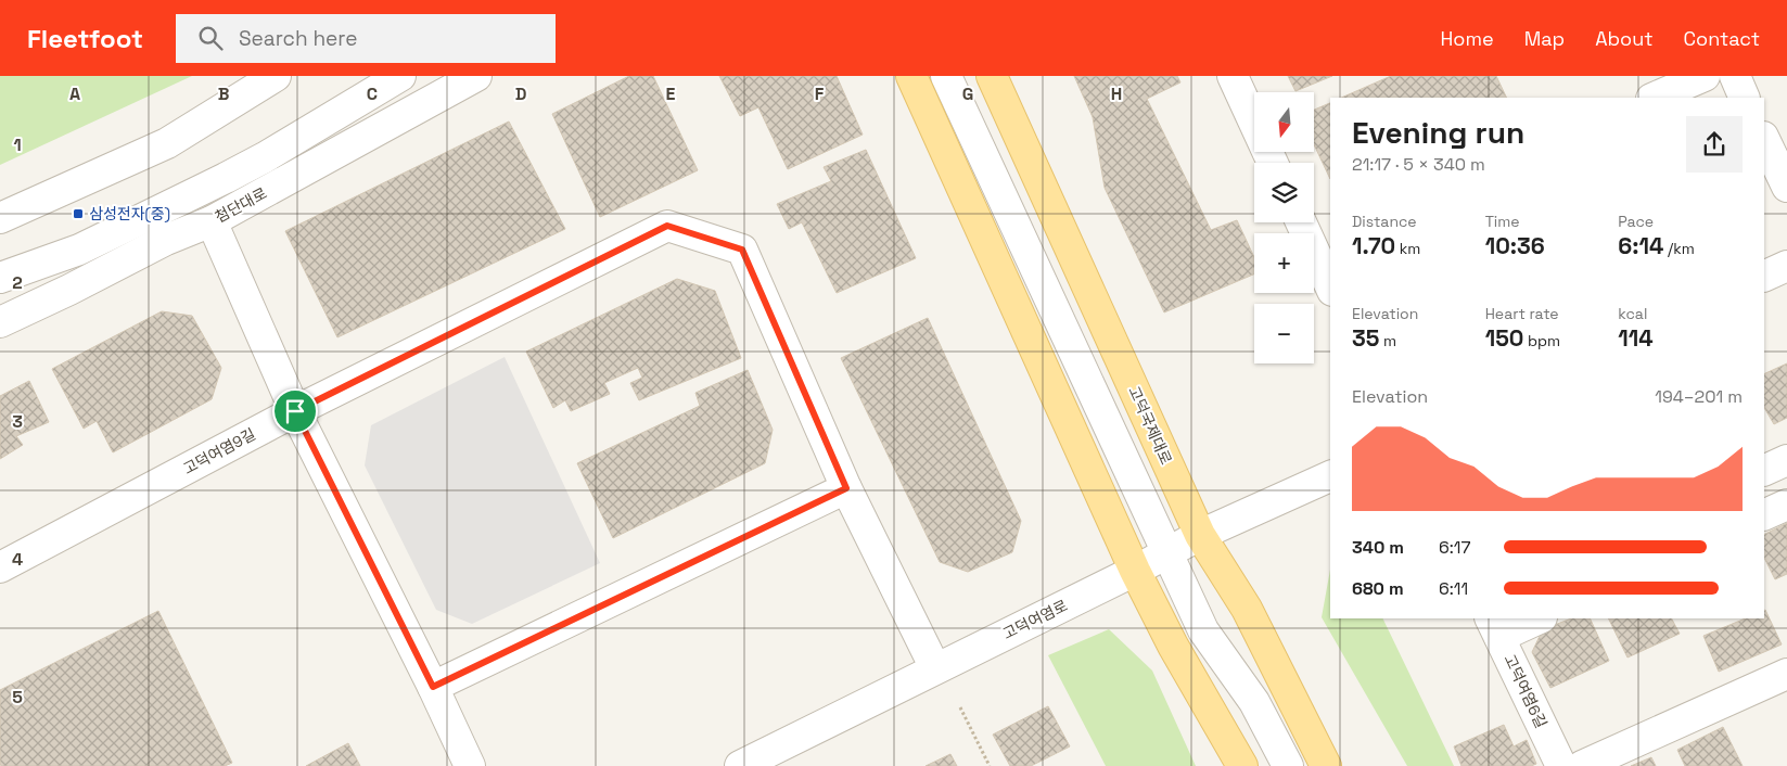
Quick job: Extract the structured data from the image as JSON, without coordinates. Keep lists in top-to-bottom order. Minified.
{"streets":{"main road":["고덕국제대로"],"street":["첨단대로","고덕여염9길","고덕여염로","고덕여염6길"]},"crossings":[["고덕국제대로","고덕여염로"],["고덕여염9길","고덕여염로"]],"places":{"transit":["삼성전자(중)"]},"north":"bottom","page":{"header":"Fleetfoot","search":"Search here","nav":["Home","Map","About","Contact"],"map_buttons":["+","−"],"heading":["Evening run","21:17 · 5 × 340 m"],"stats":[["Distance","1.70 km"],["Time","10:36"],["Pace","6:14 /km"],["Elevation","35 m"],["Heart rate","150 bpm"],["kcal","114"]],"chart":["Elevation","194–201 m"],"list":[{"name":"340 m","note":"6:17"},{"name":"680 m","note":"6:11"}]},"grid":{"columns":["A","B","C","D","E","F","G","H"],"rows":["1","2","3","4","5"]}}
